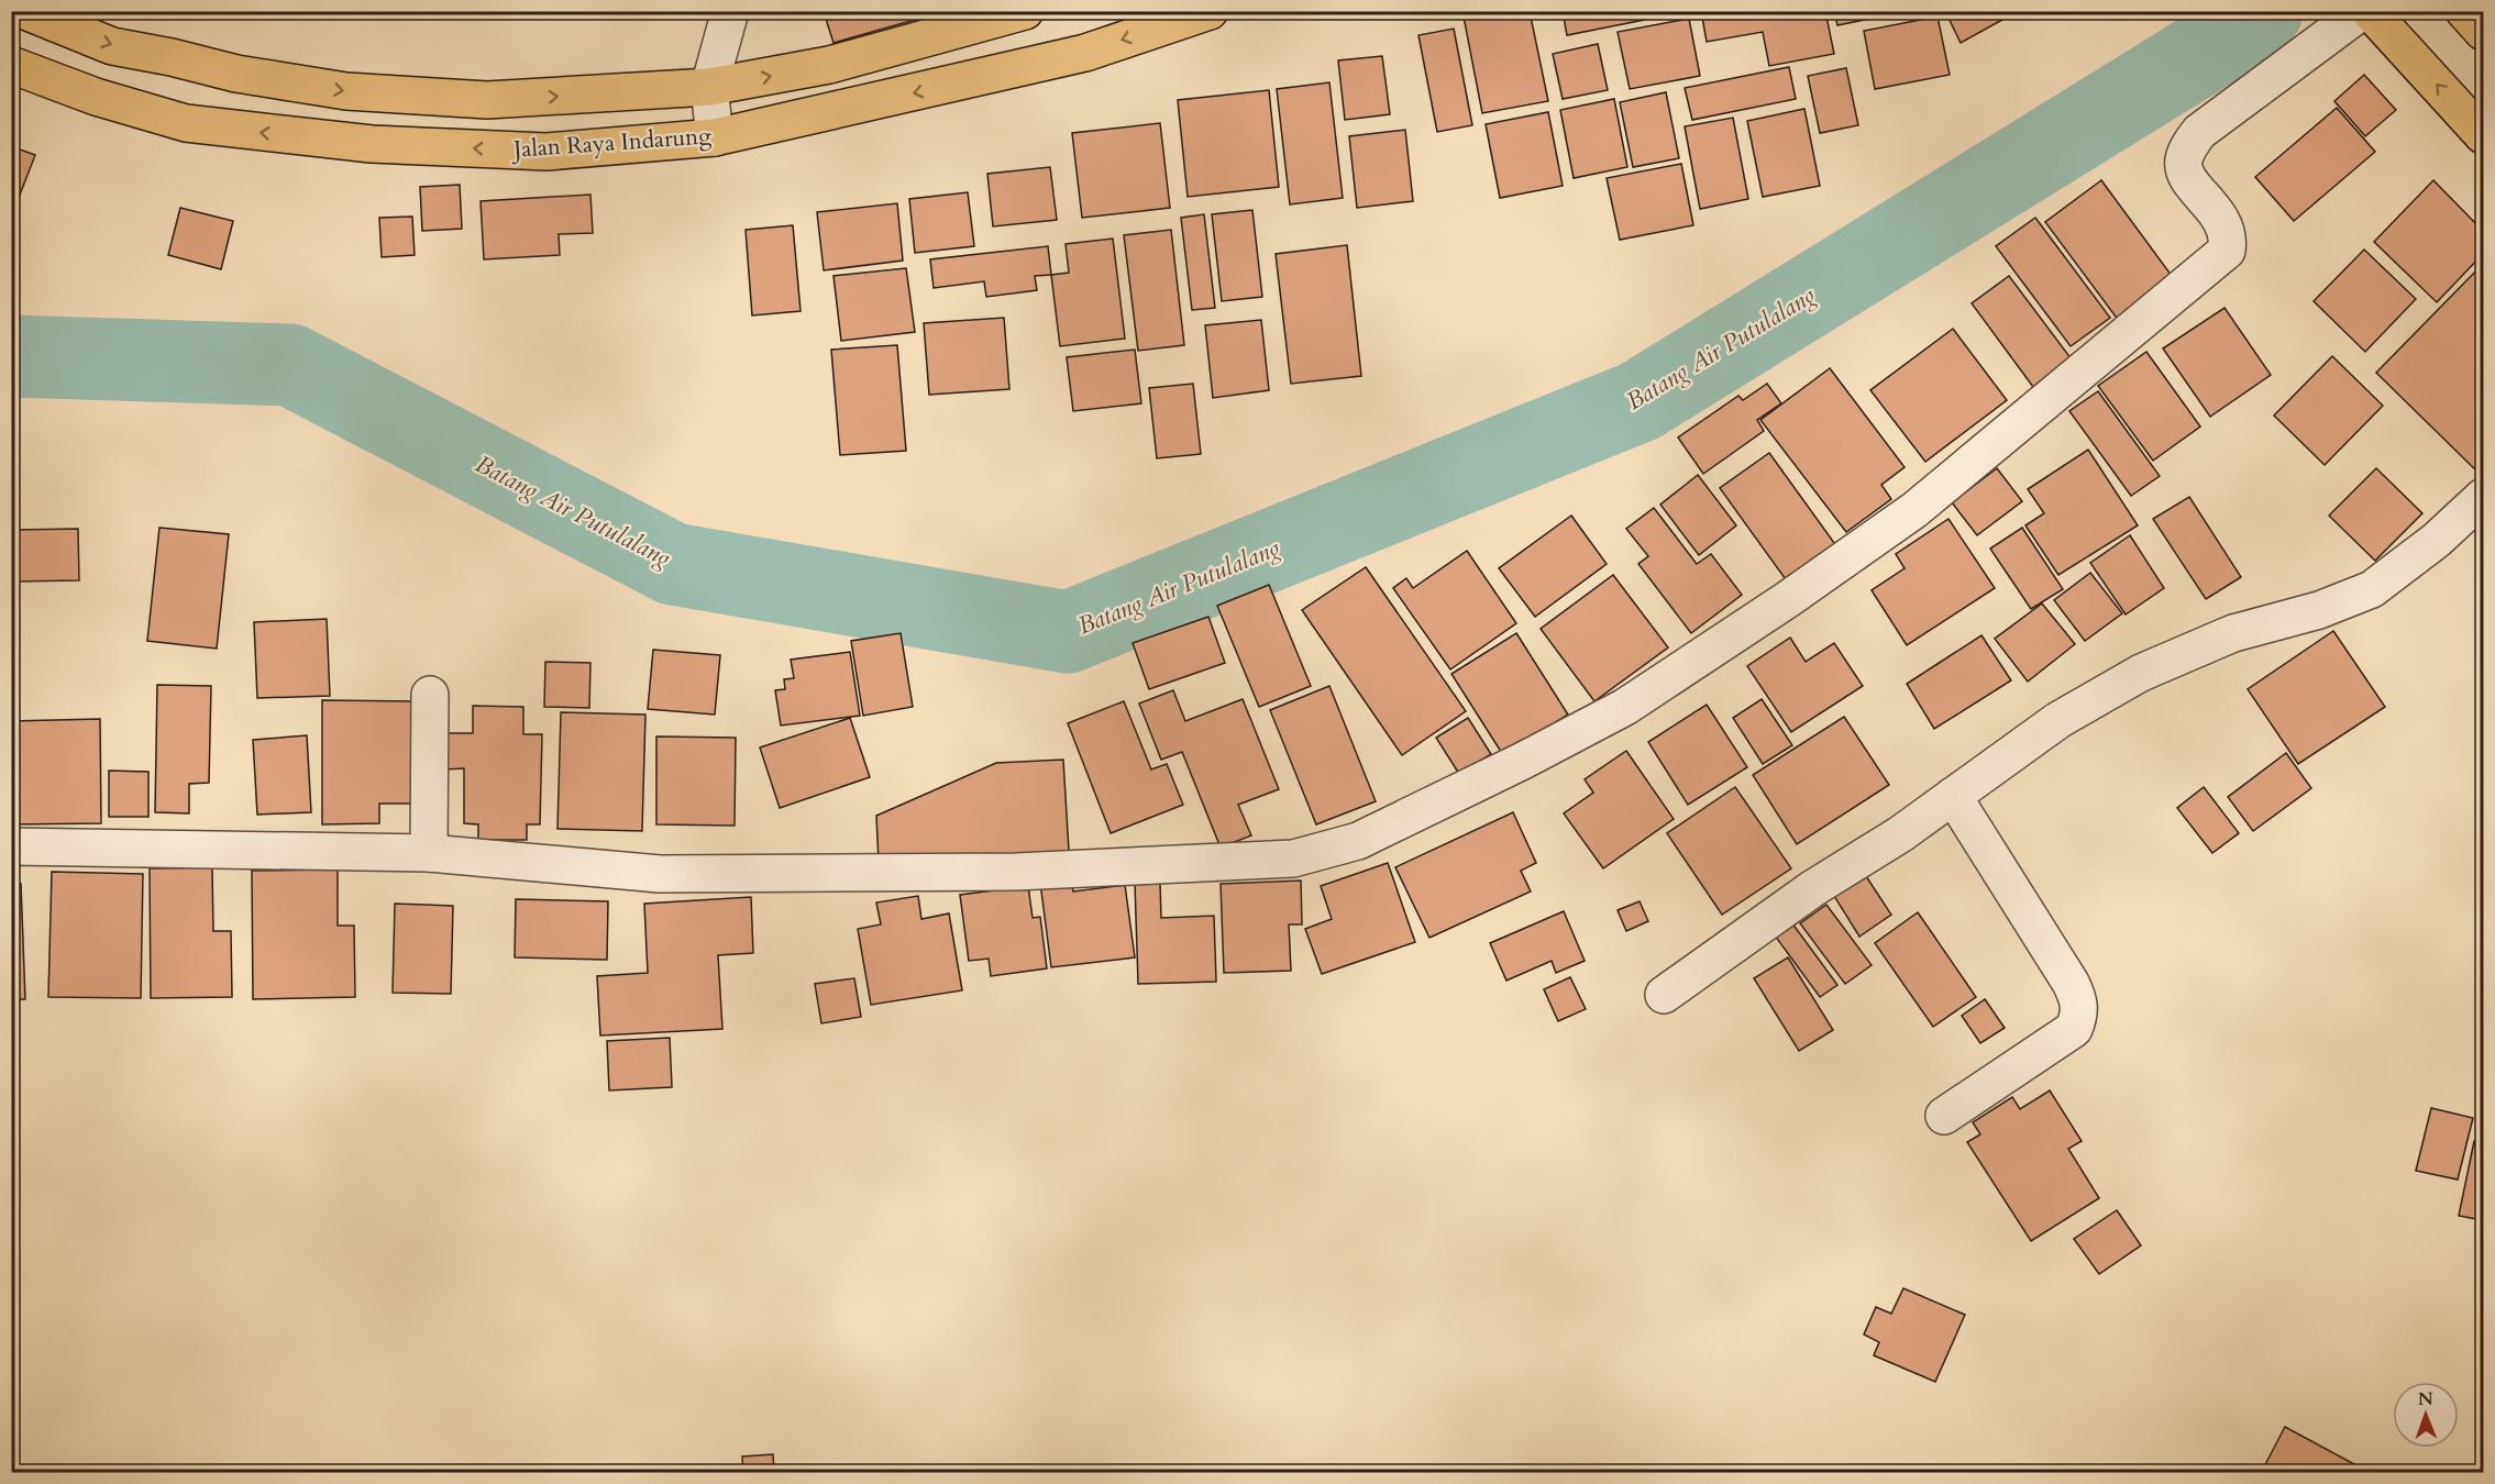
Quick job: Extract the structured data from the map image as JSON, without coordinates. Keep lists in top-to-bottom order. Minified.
{"streets":{"highway":["Jalan Raya Indarung"]},"water":["Batang Air Putulalang"],"north":"top"}
